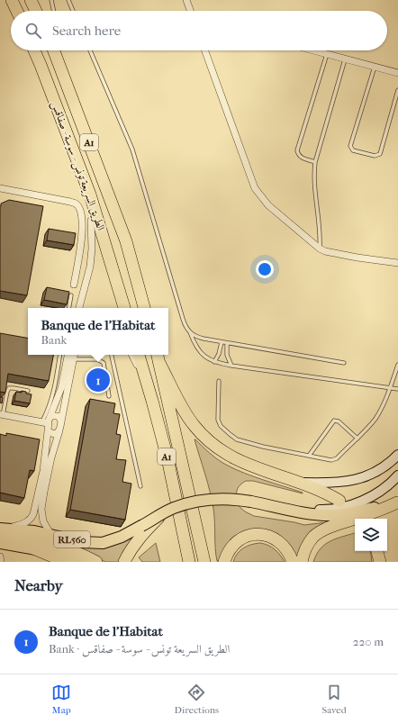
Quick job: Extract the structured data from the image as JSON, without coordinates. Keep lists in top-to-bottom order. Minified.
{"streets":{"highway":["A1","الطريق السريعة تونس - سوسة - صفاقس","RL560"]},"page":{"search":"Search here","popup":["Banque de l'Habitat","Bank"],"pins":"1","heading":"Nearby","list":[{"mark":"1","name":"Banque de l'Habitat","note":"Bank · الطريق السريعة تونس - سوسة - صفاقس","value":"220 m"}],"nav":["Map","Directions","Saved"]}}
